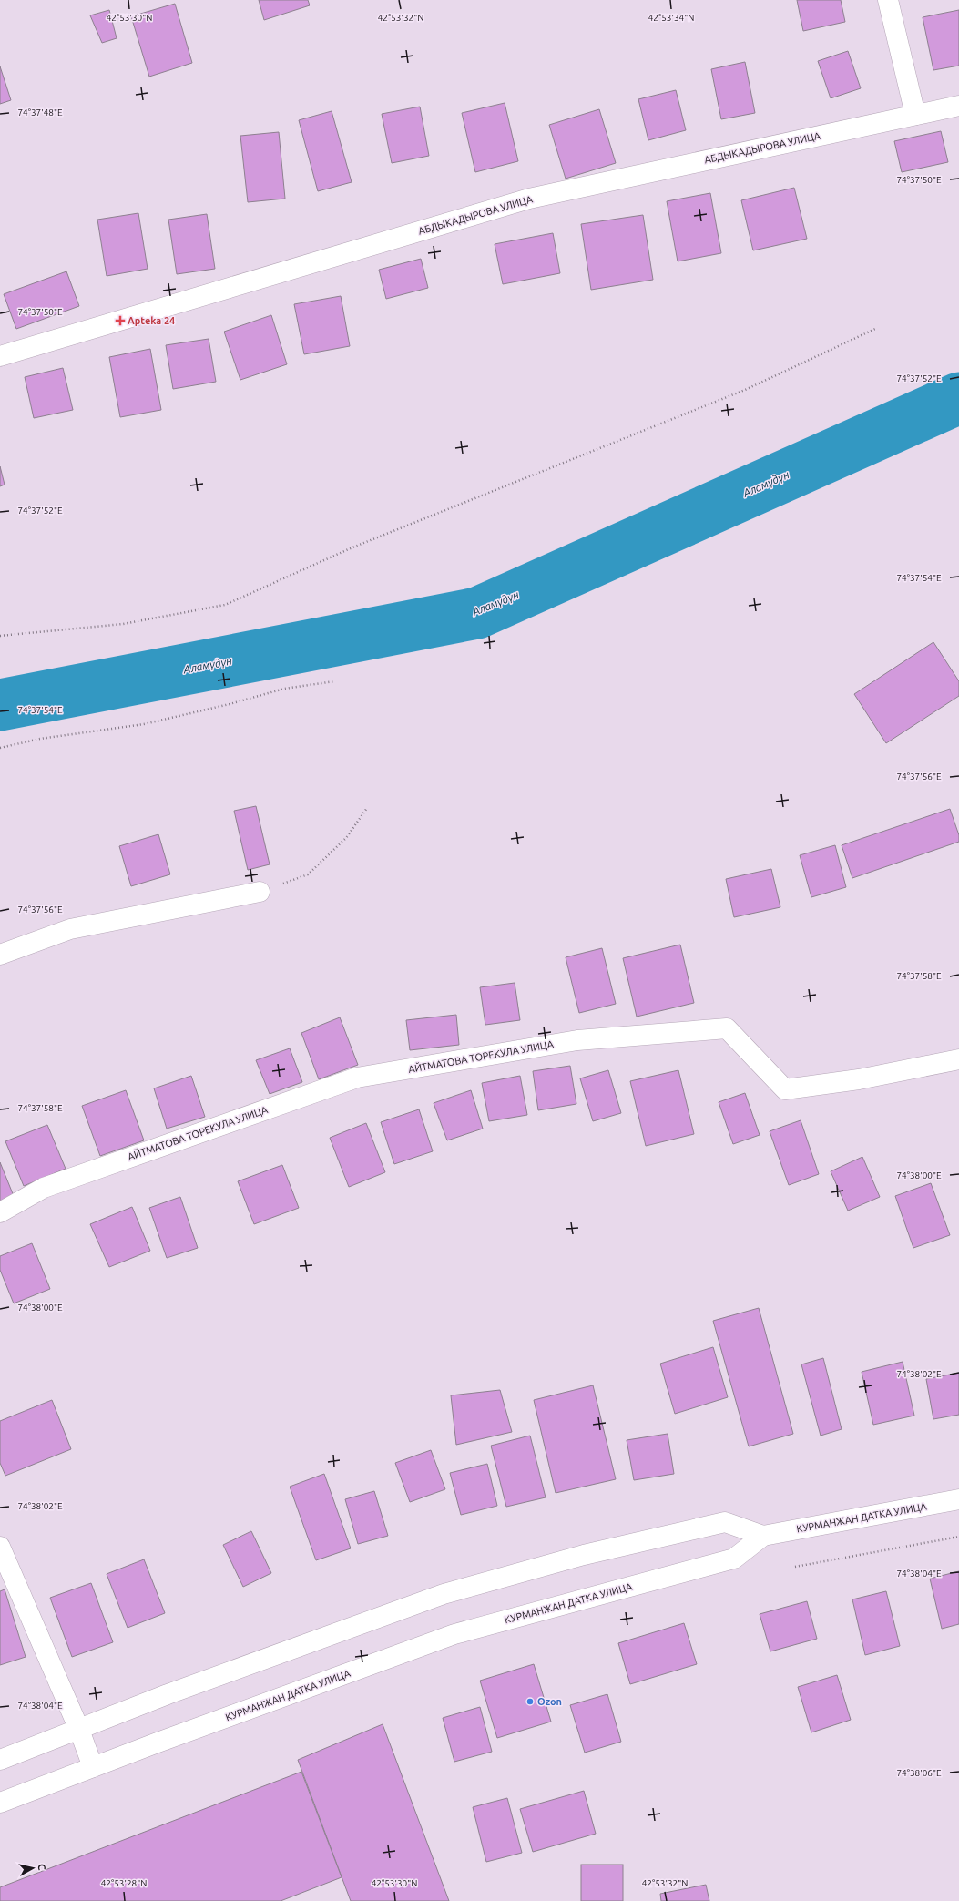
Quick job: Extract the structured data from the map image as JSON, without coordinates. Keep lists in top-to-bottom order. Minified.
{"streets":{"street":["АБДЫКАДЫРОВА УЛИЦА","АЙТМАТОВА ТОРЕКУЛА УЛИЦА","КУРМАНЖАН ДАТКА УЛИЦА"]},"water":["Аламүдүн"],"places":{"health":["Apteka 24"],"other":["Ozon"]},"north":"right","coordinates":["42°53'30\"N","42°53'32\"N","42°53'34\"N","74°37'48\"E","74°37'50\"E","74°37'52\"E","74°37'54\"E","74°37'56\"E","74°37'58\"E","74°38'00\"E","74°38'02\"E","74°38'04\"E","74°38'06\"E","42°53'28\"N"]}
